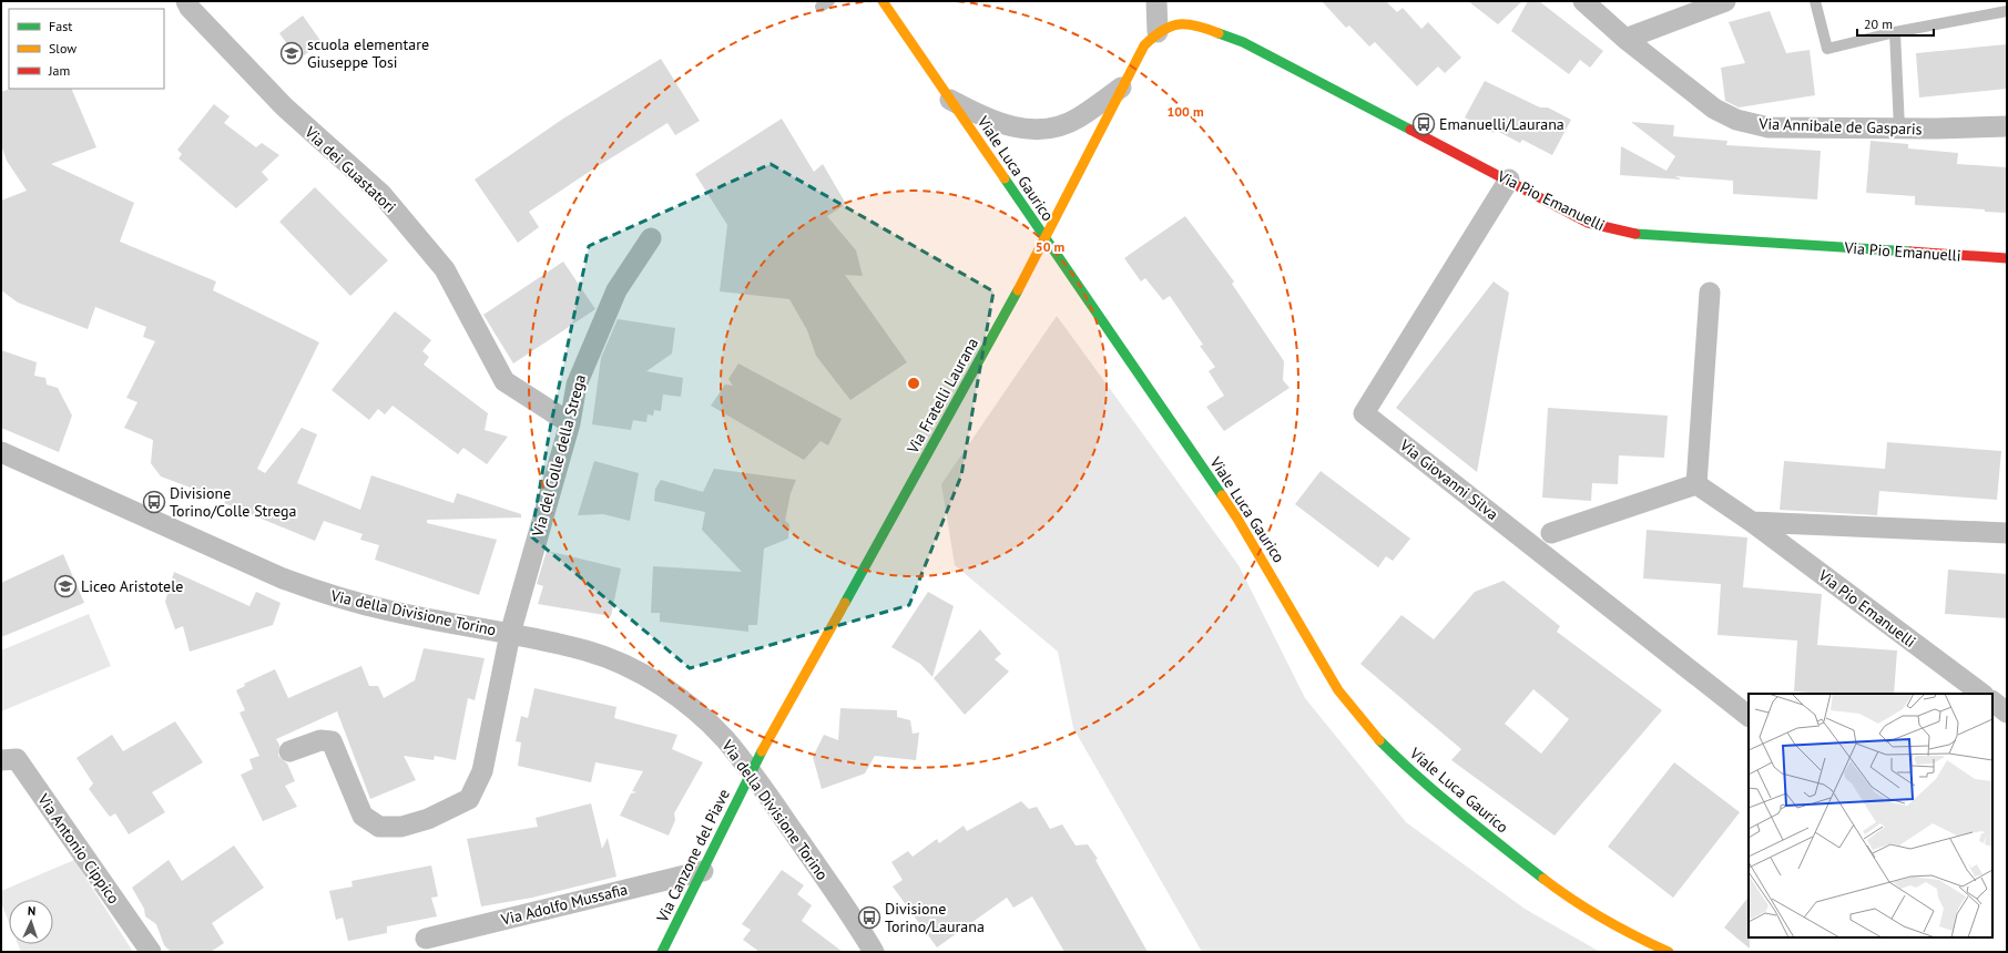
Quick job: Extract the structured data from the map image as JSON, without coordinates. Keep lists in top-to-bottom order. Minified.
{"streets":{"street":["Via Annibale de Gasparis","Viale Luca Gaurico","Via dei Guastatori","Via Pio Emanuelli","Via Fratelli Laurana","Via del Colle della Strega","Via Giovanni Silva","Via della Divisione Torino","Via Antonio Cippico","Via Canzone del Piave","Via Adolfo Mussafia"]},"crossings":[["Viale Luca Gaurico","Via Fratelli Laurana"],["Via dei Guastatori","Via del Colle della Strega"],["Via Pio Emanuelli","Via Fratelli Laurana"],["Via Pio Emanuelli","Via Giovanni Silva"],["Via Fratelli Laurana","Via della Divisione Torino"],["Via Fratelli Laurana","Via Canzone del Piave"],["Via del Colle della Strega","Via della Divisione Torino"],["Via della Divisione Torino","Via Canzone del Piave"],["Via Canzone del Piave","Via Adolfo Mussafia"]],"places":{"school or university":["scuola elementare Giuseppe Tosi","Liceo Aristotele"],"bus stop":["Emanuelli/Laurana","Divisione Torino/Colle Strega","Divisione Torino/Laurana"]},"legend":["Fast","Slow","Jam"],"scale_bar":"20 m","north":"top","rings":["100 m","50 m"]}
